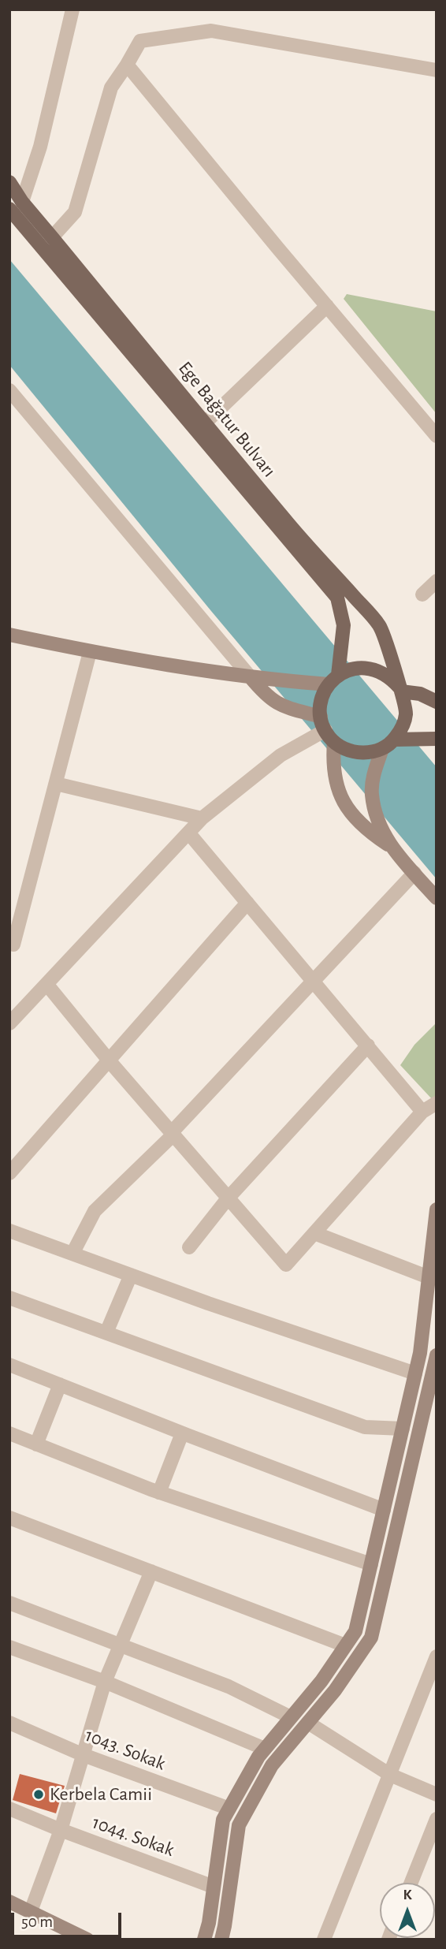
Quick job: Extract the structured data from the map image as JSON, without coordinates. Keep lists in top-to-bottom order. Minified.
{"streets":{"main road":["Ege Bağatur Bulvarı"],"street":["1043. Sokak","1044. Sokak"]},"places":["Kerbela Camii"],"scale_bar":"50 m","north":"top"}
